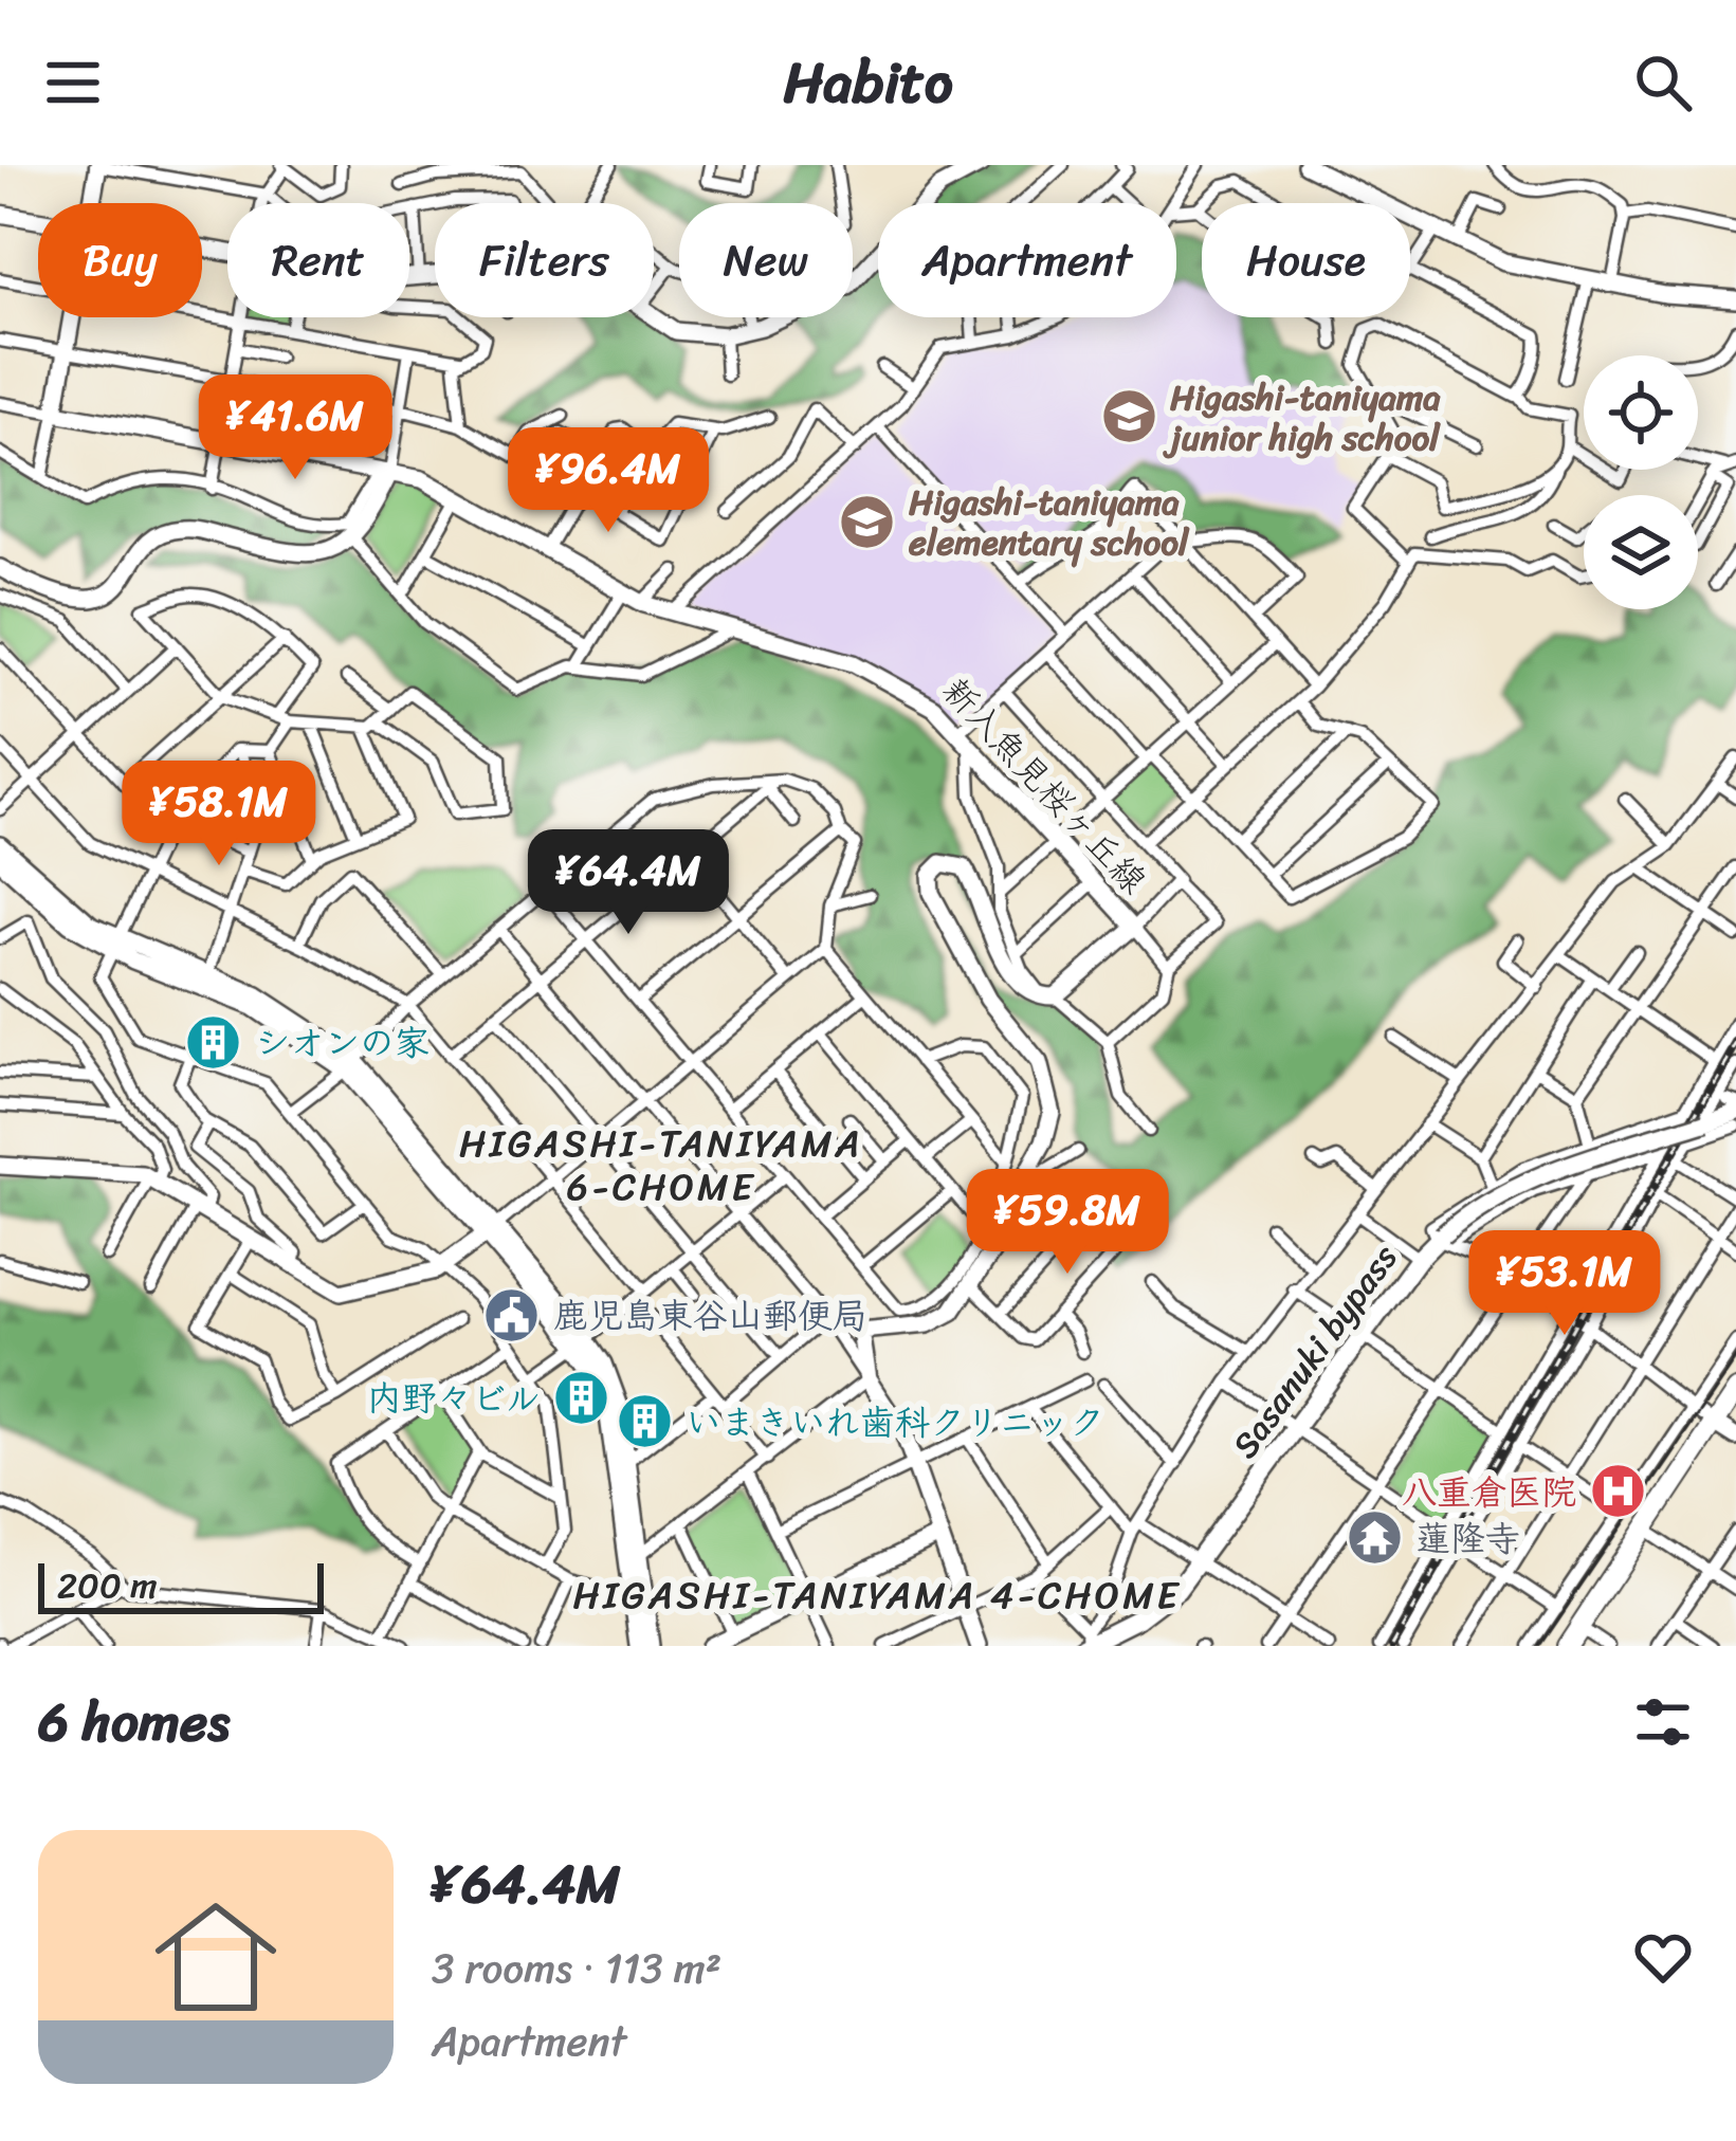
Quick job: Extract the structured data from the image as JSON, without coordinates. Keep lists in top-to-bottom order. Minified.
{"streets":{"main road":["Sasanuki bypass"],"street":["新入魚見桜ヶ丘線"]},"districts":["HIGASHI-TANIYAMA 6-CHOME","HIGASHI-TANIYAMA 4-CHOME"],"places":{"school or university":["Higashi-taniyama junior high school","Higashi-taniyama elementary school"],"building":["シオンの家","内野々ビル","いまきいれ歯科クリニック"],"public building":["鹿児島東谷山郵便局"],"hospital":["八重倉医院"],"temple":["蓮隆寺"]},"scale_bar":"200 m","page":{"header":"Habito","chip":["Buy","Rent","Filters","New","Apartment","House"],"price":["¥41.6M","¥96.4M","¥58.1M","¥64.4M","¥59.8M","¥53.1M"],"scale":"200 m","heading":"6 homes","list":[{"name":"¥64.4M","note":"3 rooms · 113 m² · Apartment"}]}}
